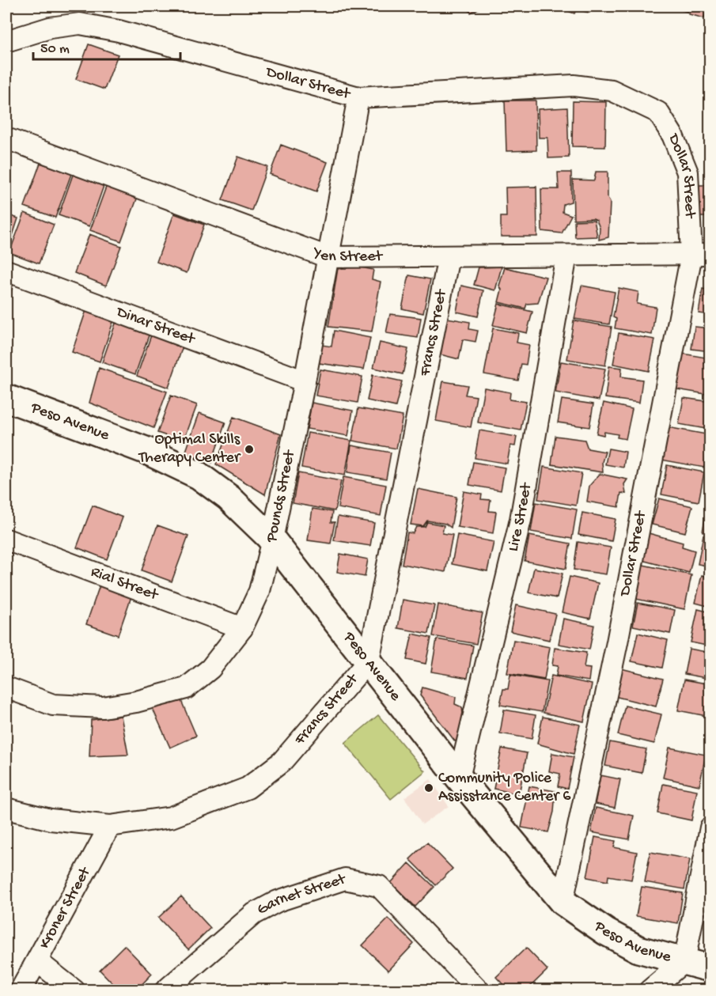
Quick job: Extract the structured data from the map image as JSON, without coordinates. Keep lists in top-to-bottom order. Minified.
{"streets":{"street":["Dollar Street","Yen Street","Dinar Street","Francs Street","Peso Avenue","Pounds Street","Lire Street","Rial Street","Garnet Street","Kroner Street"]},"crossings":[["Dollar Street","Yen Street"],["Dollar Street","Peso Avenue"],["Dollar Street","Pounds Street"],["Yen Street","Francs Street"],["Yen Street","Pounds Street"],["Yen Street","Lire Street"],["Dinar Street","Pounds Street"],["Francs Street","Peso Avenue"],["Francs Street","Kroner Street"],["Peso Avenue","Pounds Street"],["Peso Avenue","Lire Street"],["Pounds Street","Rial Street"]],"places":["Optimal Skills Therapy Center","Community Police Assisstance Center 6"],"scale_bar":"50 m"}
